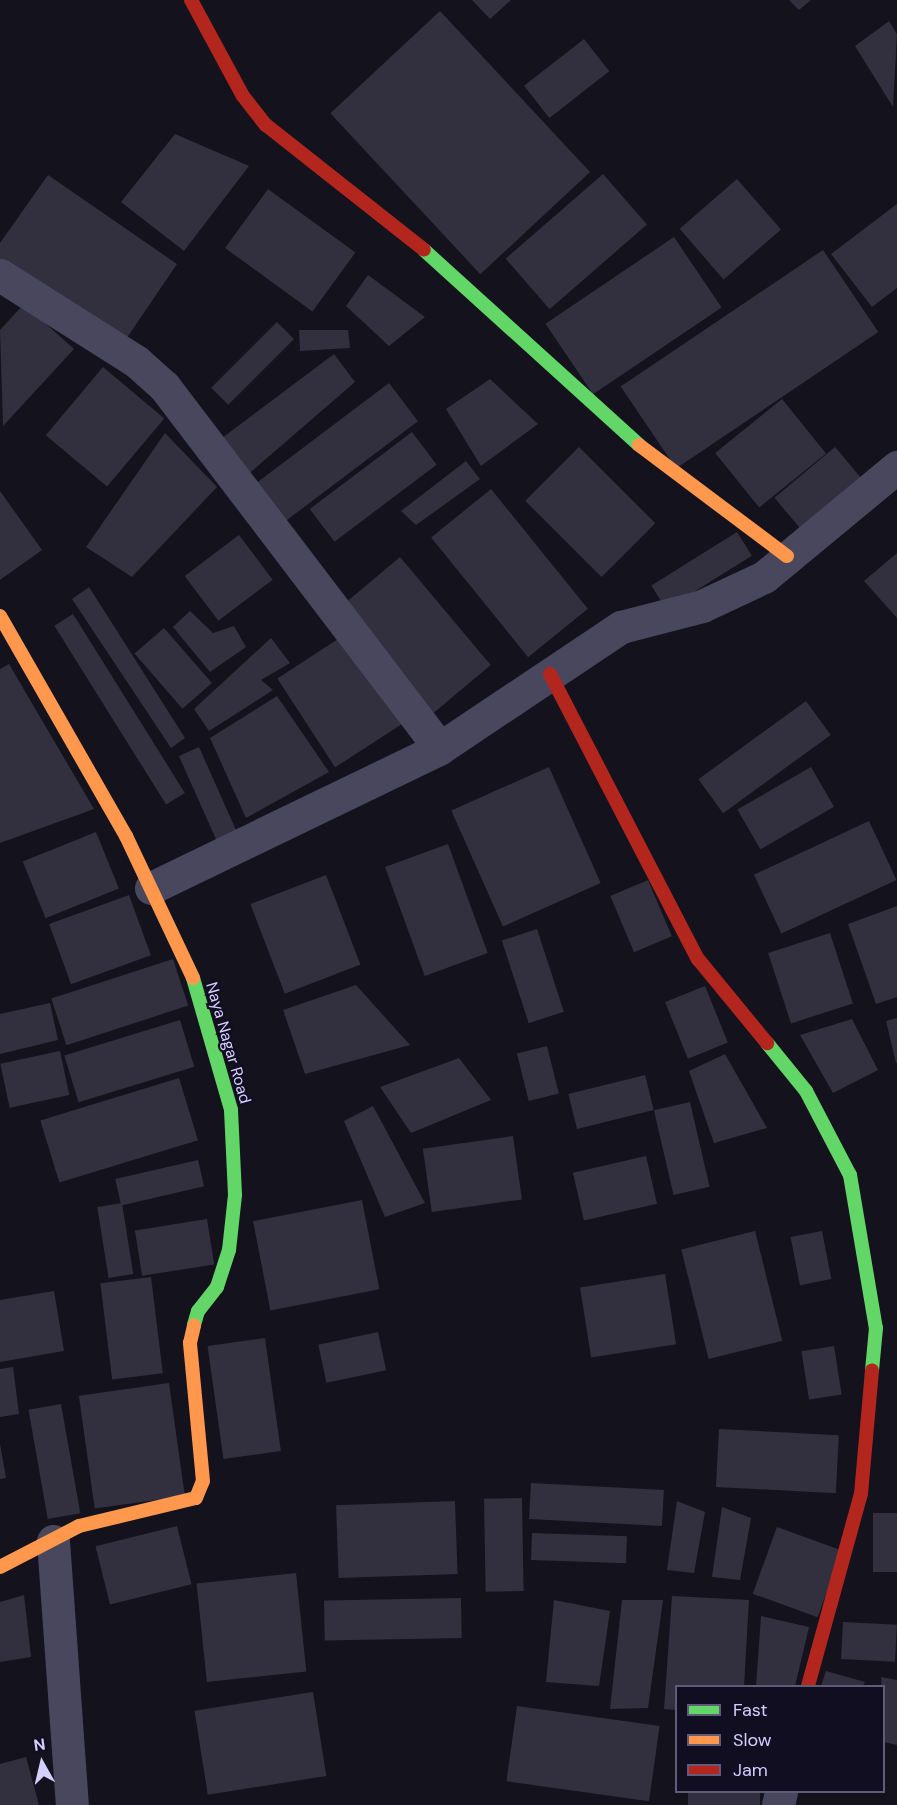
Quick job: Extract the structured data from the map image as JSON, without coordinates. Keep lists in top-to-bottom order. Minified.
{"streets":{"street":["Naya Nagar Road"]},"legend":["Fast","Slow","Jam"],"north":"top"}
